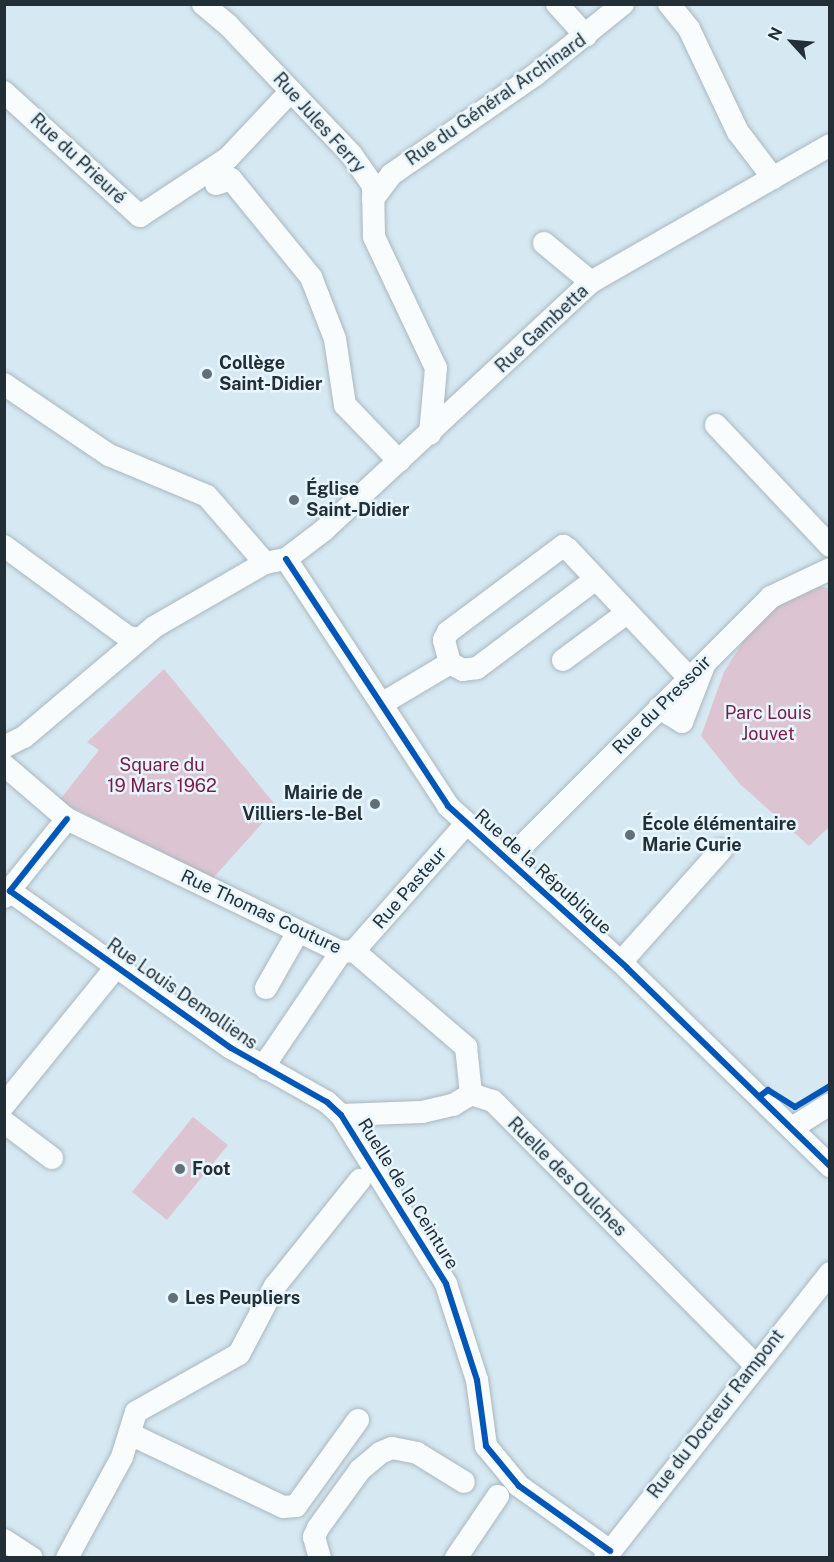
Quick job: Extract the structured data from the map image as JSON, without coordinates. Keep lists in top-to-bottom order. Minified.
{"streets":{"street":["Rue du Général Archinard","Rue Jules Ferry","Rue du Prieuré","Rue Gambetta","Rue du Pressoir","Rue de la République","Rue Pasteur","Rue Thomas Couture","Rue Louis Demolliens","Ruelle des Oulches","Ruelle de la Ceinture","Rue du Docteur Rampont"]},"crossings":[["Rue du Général Archinard","Rue Jules Ferry"],["Rue Jules Ferry","Rue du Prieuré"],["Rue Jules Ferry","Rue Gambetta"],["Rue Gambetta","Rue de la République"],["Rue du Pressoir","Rue de la République"],["Rue de la République","Rue Pasteur"],["Rue Pasteur","Rue Thomas Couture"],["Rue Pasteur","Rue Louis Demolliens"],["Rue Thomas Couture","Ruelle des Oulches"],["Rue Louis Demolliens","Ruelle de la Ceinture"],["Ruelle des Oulches","Rue du Docteur Rampont"],["Ruelle de la Ceinture","Rue du Docteur Rampont"]],"parks":["Parc Louis Jouvet","Square du 19 Mars 1962"],"places":["Collège Saint-Didier","Église Saint-Didier","Mairie de Villiers-le-Bel","École élémentaire Marie Curie","Foot","Les Peupliers"],"north":"top left"}
